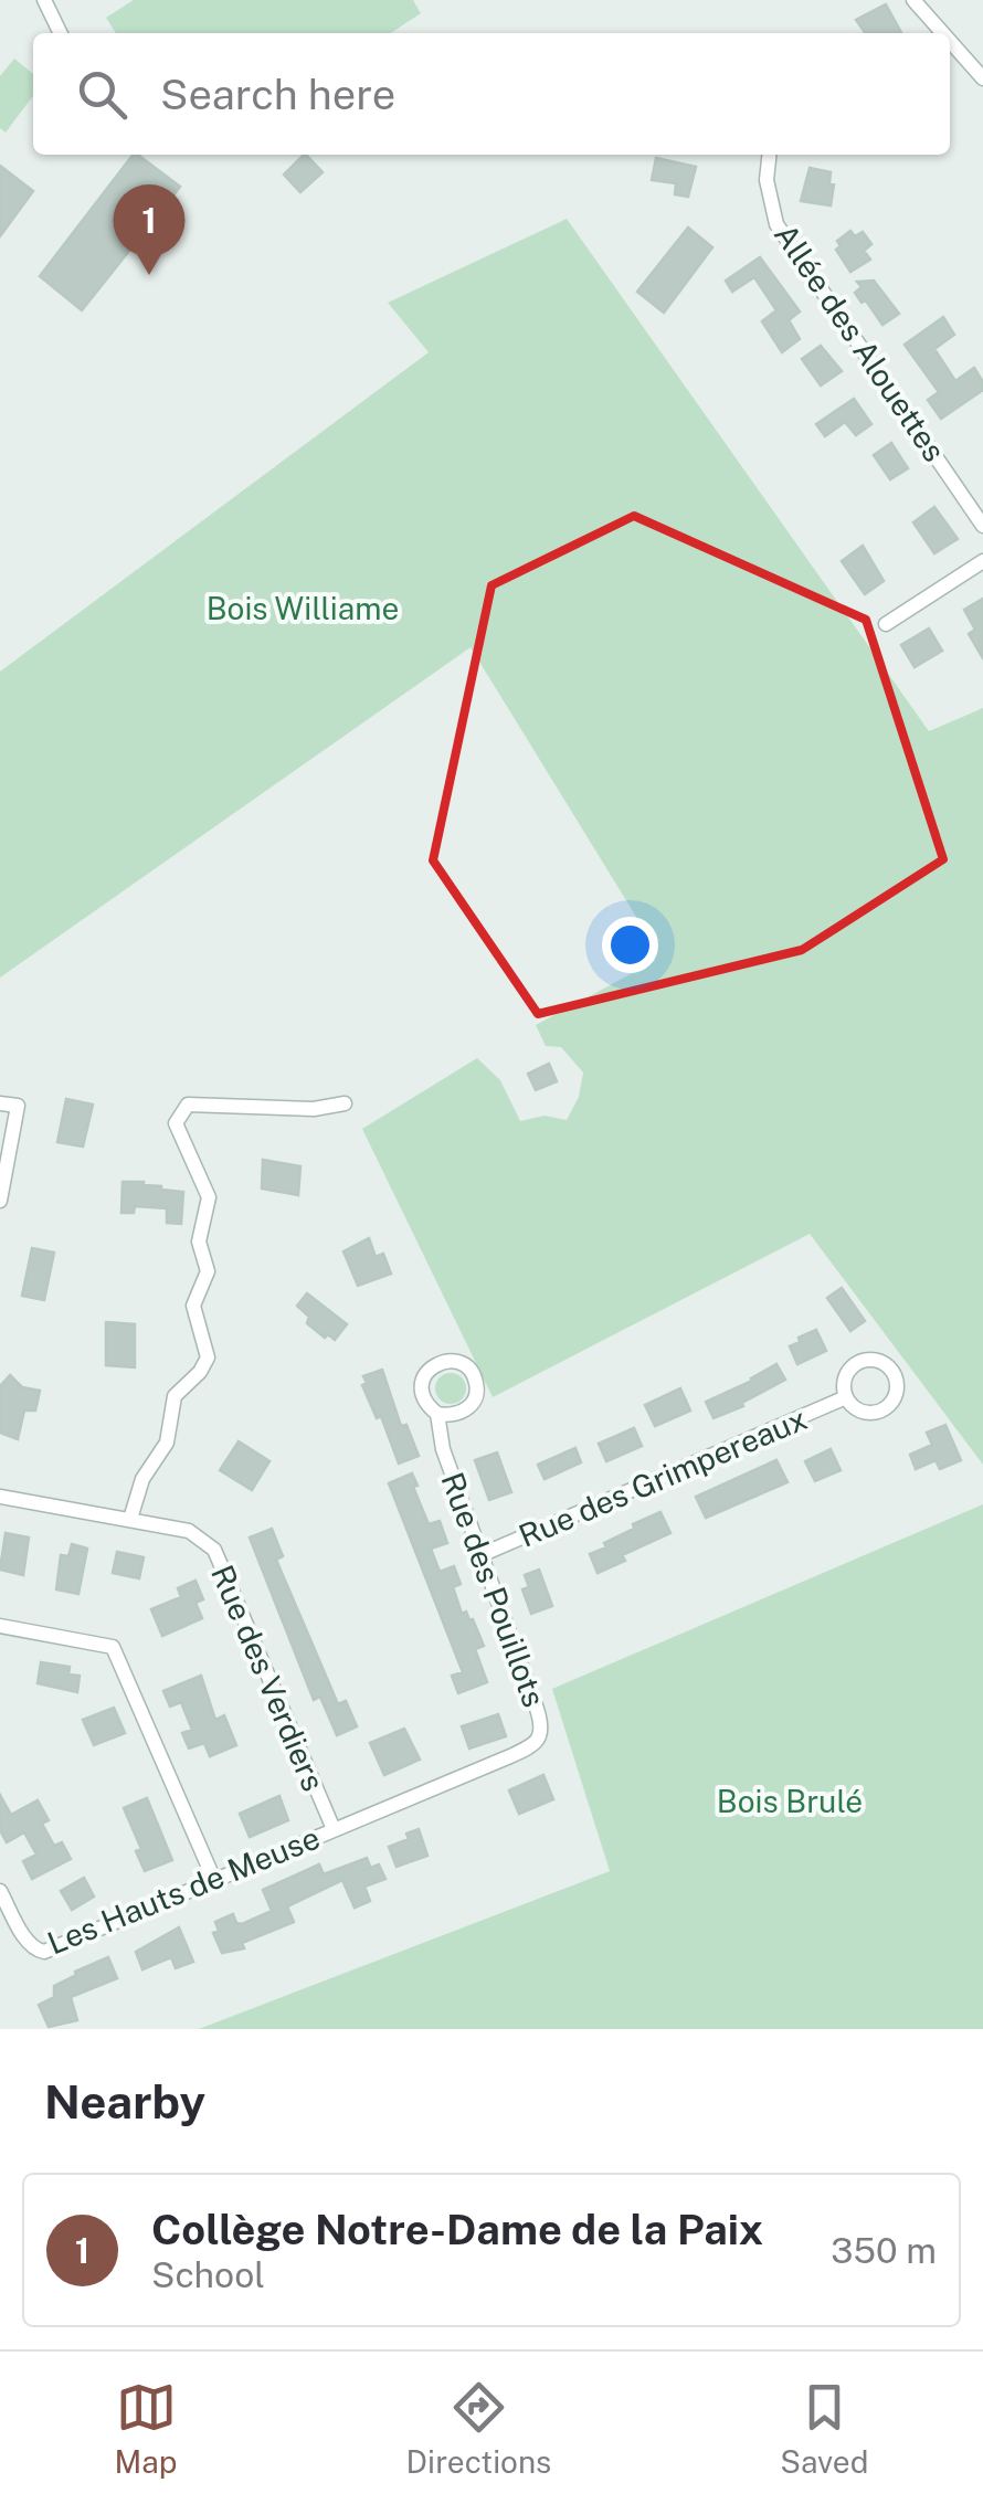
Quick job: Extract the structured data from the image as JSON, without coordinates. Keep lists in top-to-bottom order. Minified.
{"streets":{"street":["Allée des Alouettes","Rue des Grimpereaux","Rue des Pouillots","Rue des Verdiers","Les Hauts de Meuse"]},"crossings":[["Rue des Grimpereaux","Rue des Pouillots"],["Rue des Pouillots","Rue des Verdiers"],["Rue des Pouillots","Les Hauts de Meuse"],["Rue des Verdiers","Les Hauts de Meuse"]],"parks":["Bois Williame","Bois Brulé"],"page":{"search":"Search here","pins":"1","heading":"Nearby","list":[{"mark":"1","name":"Collège Notre-Dame de la Paix","note":"School","value":"350 m"}],"nav":["Map","Directions","Saved"]}}
